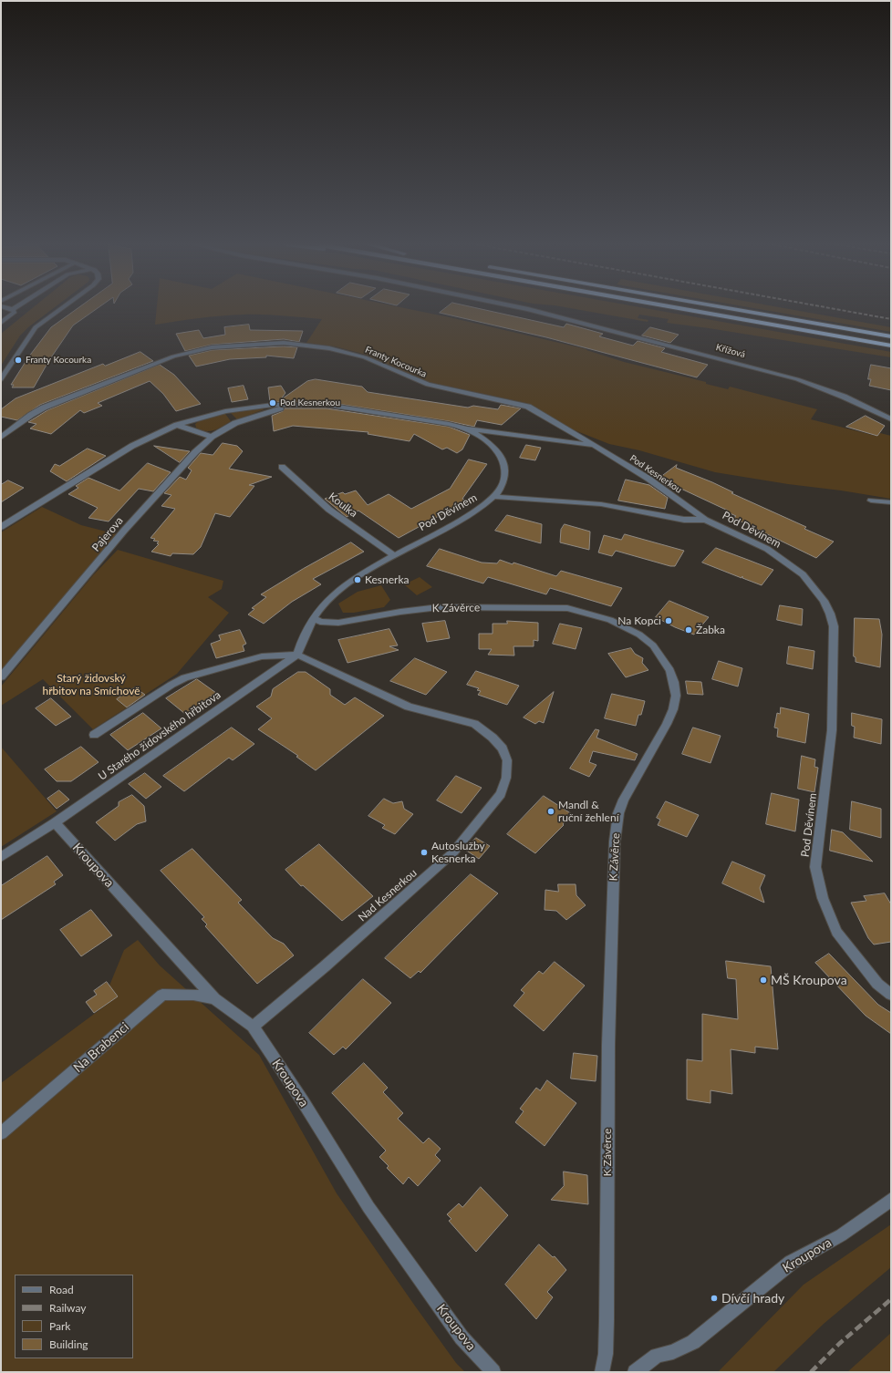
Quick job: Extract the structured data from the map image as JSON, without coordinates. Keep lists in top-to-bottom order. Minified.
{"streets":{"street":["Křížová","Franty Kocourka","Pod Kesnerkou","Koulka","Pod Děvínem","Pajerova","K Závěrce","U Starého židovského hřbitova","Kroupova","Nad Kesnerkou","Na Brabenci"]},"crossings":[["Franty Kocourka","Pod Kesnerkou"],["Pod Kesnerkou","Pod Děvínem"],["Koulka","Pod Děvínem"],["Pod Děvínem","K Závěrce"],["U Starého židovského hřbitova","Kroupova"],["U Starého židovského hřbitova","Nad Kesnerkou"],["Kroupova","Nad Kesnerkou"],["Kroupova","Na Brabenci"]],"parks":["Starý židovský hřbitov na Smíchově"],"places":["Franty Kocourka","Pod Kesnerkou","Kesnerka","Na Kopci","Žabka","Mandl & ruční žehlení","Autoslužby Kesnerka","MŠ Kroupova","Dívčí hrady"],"legend":["Road","Railway","Park","Building"]}
